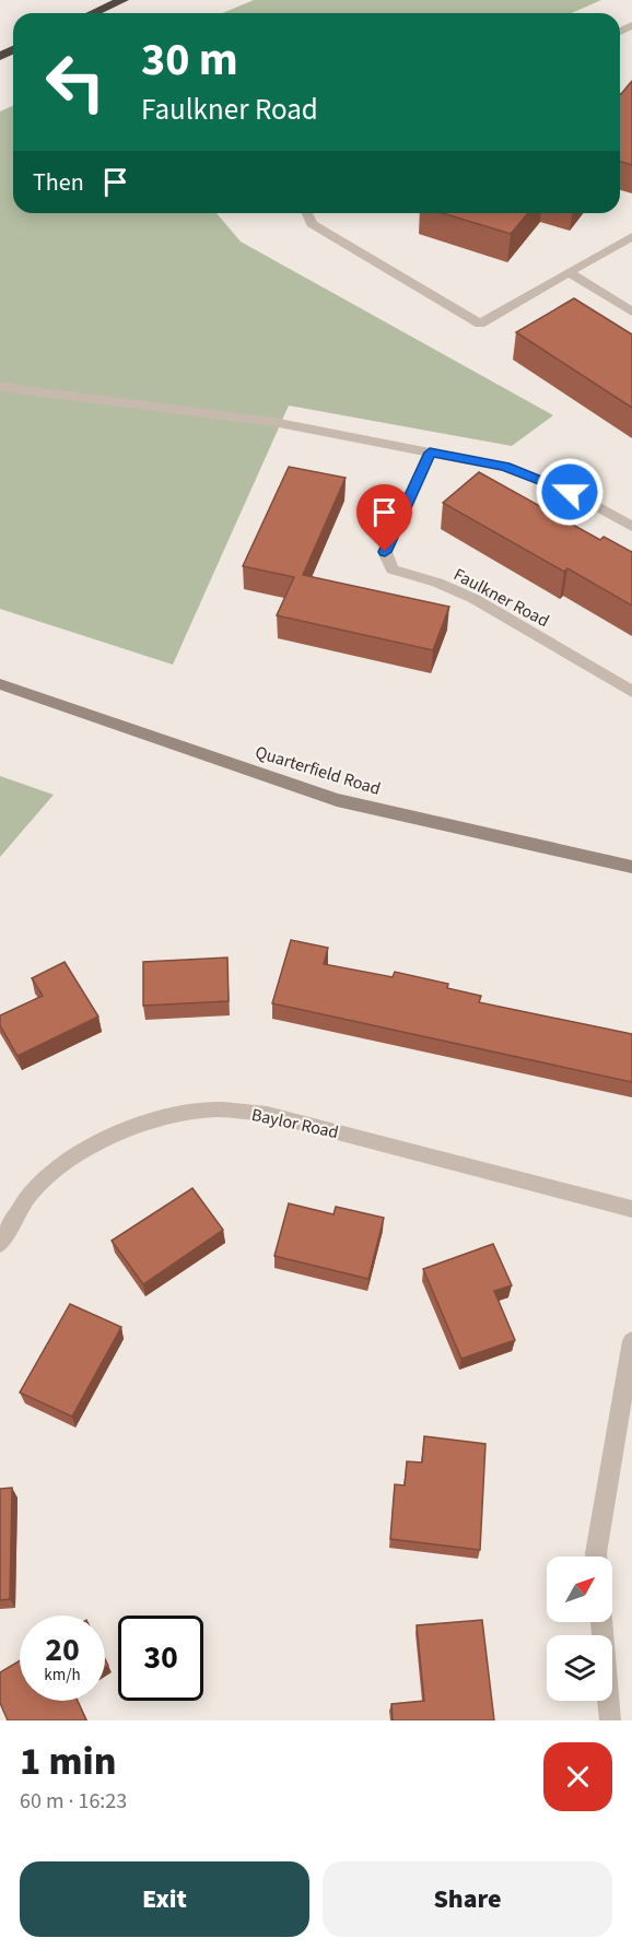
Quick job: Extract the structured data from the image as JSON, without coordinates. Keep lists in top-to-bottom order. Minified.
{"streets":{"main road":["Quarterfield Road"],"street":["Faulkner Road","Baylor Road"]},"north":"top right","page":{"turn":["30 m","Faulkner Road"],"then":"Then","speed":"20 km/h","limit":"30","heading":["1 min","60 m · 16:23"],"buttons":["Exit","Share"]}}
